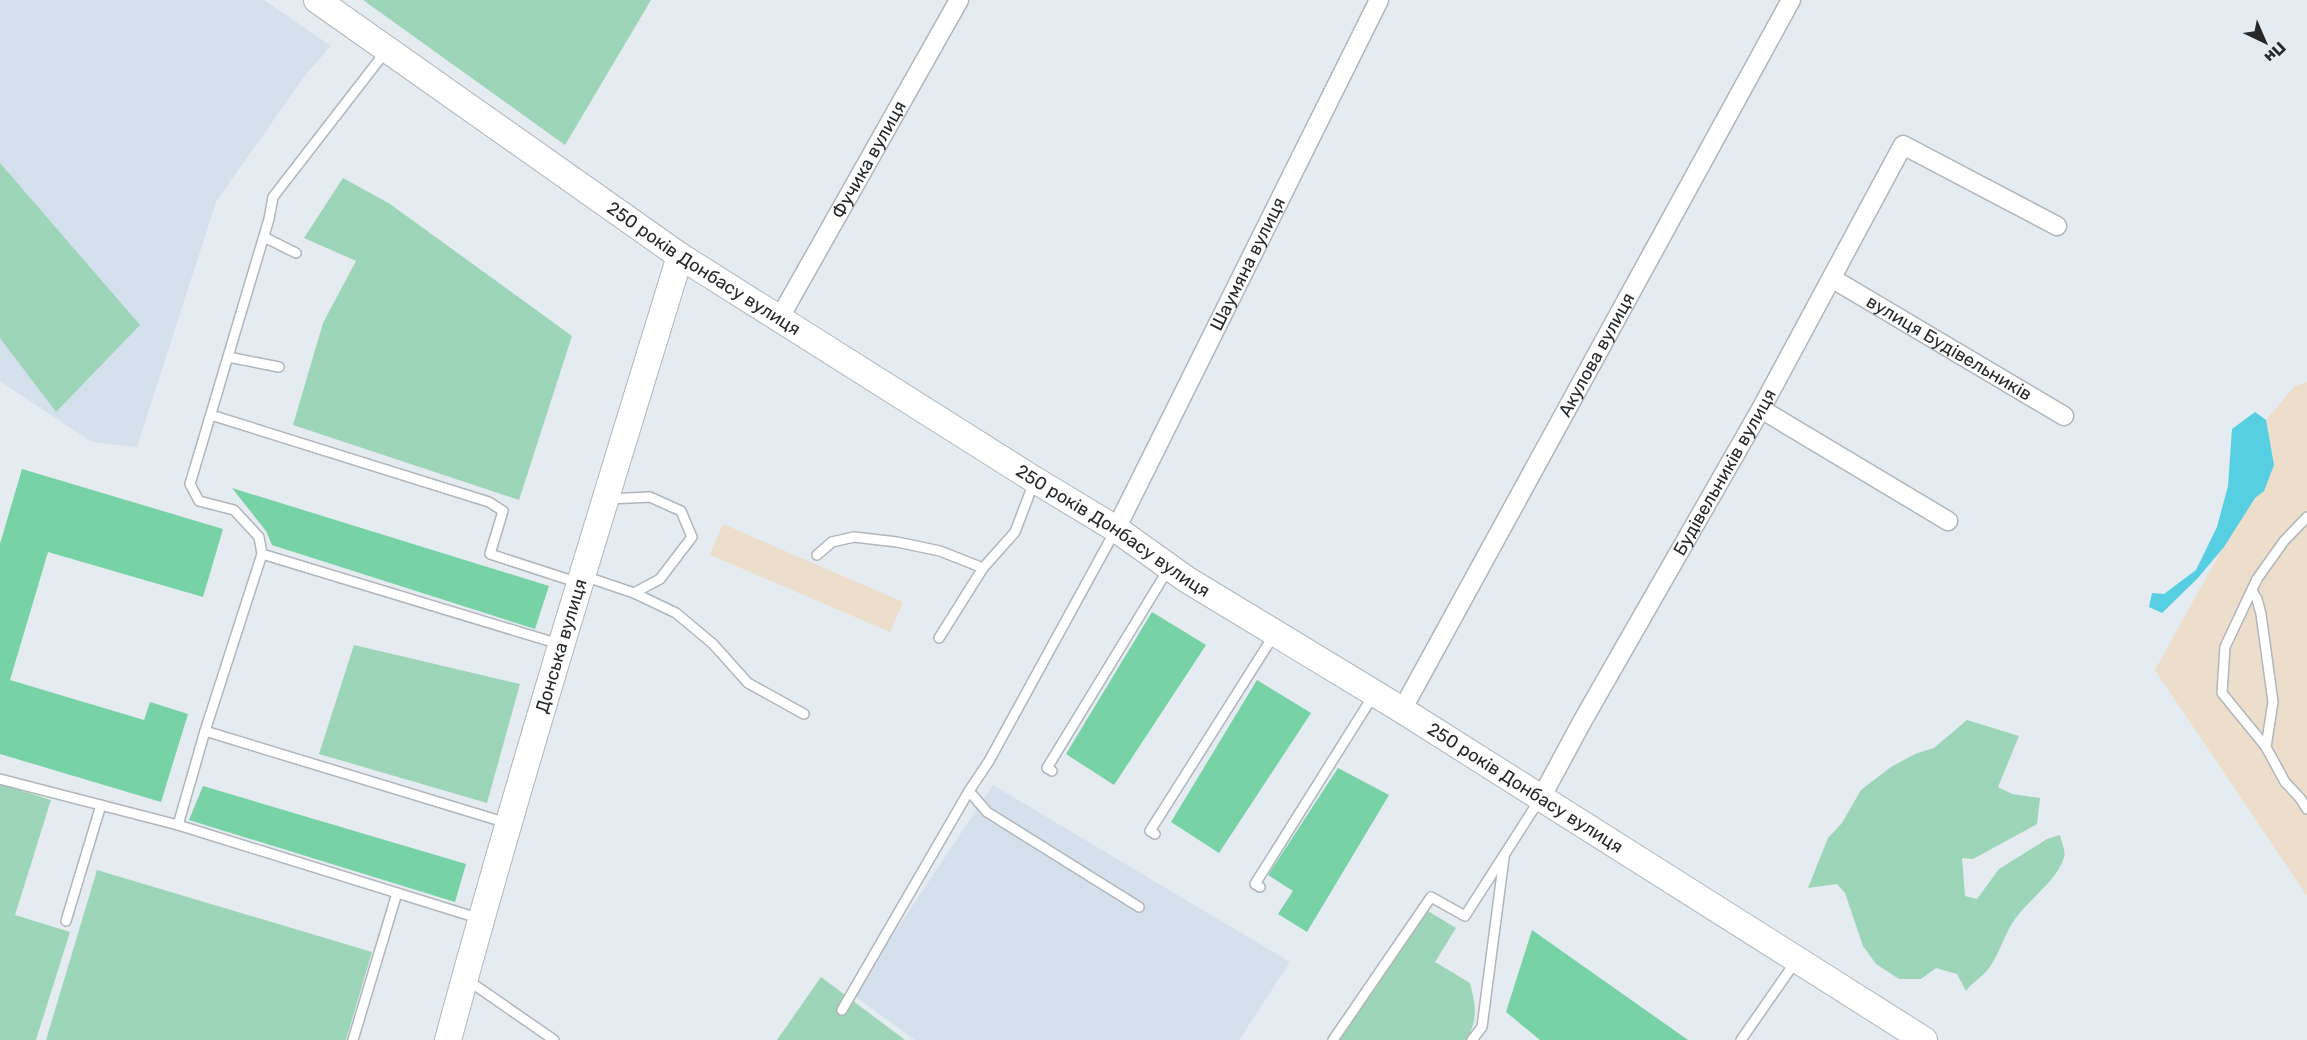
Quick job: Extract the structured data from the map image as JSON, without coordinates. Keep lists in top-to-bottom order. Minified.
{"streets":{"street":["Фучика вулиця","Шаумяна вулиця","250 років Донбасу вулиця","вулиця Будівельників","Акулова вулиця","Будівельників вулиця","Донська вулиця"]},"crossings":[["Фучика вулиця","250 років Донбасу вулиця"],["Шаумяна вулиця","250 років Донбасу вулиця"],["250 років Донбасу вулиця","Акулова вулиця"],["250 років Донбасу вулиця","Будівельників вулиця"],["250 років Донбасу вулиця","Донська вулиця"],["вулиця Будівельників","Будівельників вулиця"]],"north":"bottom right"}
